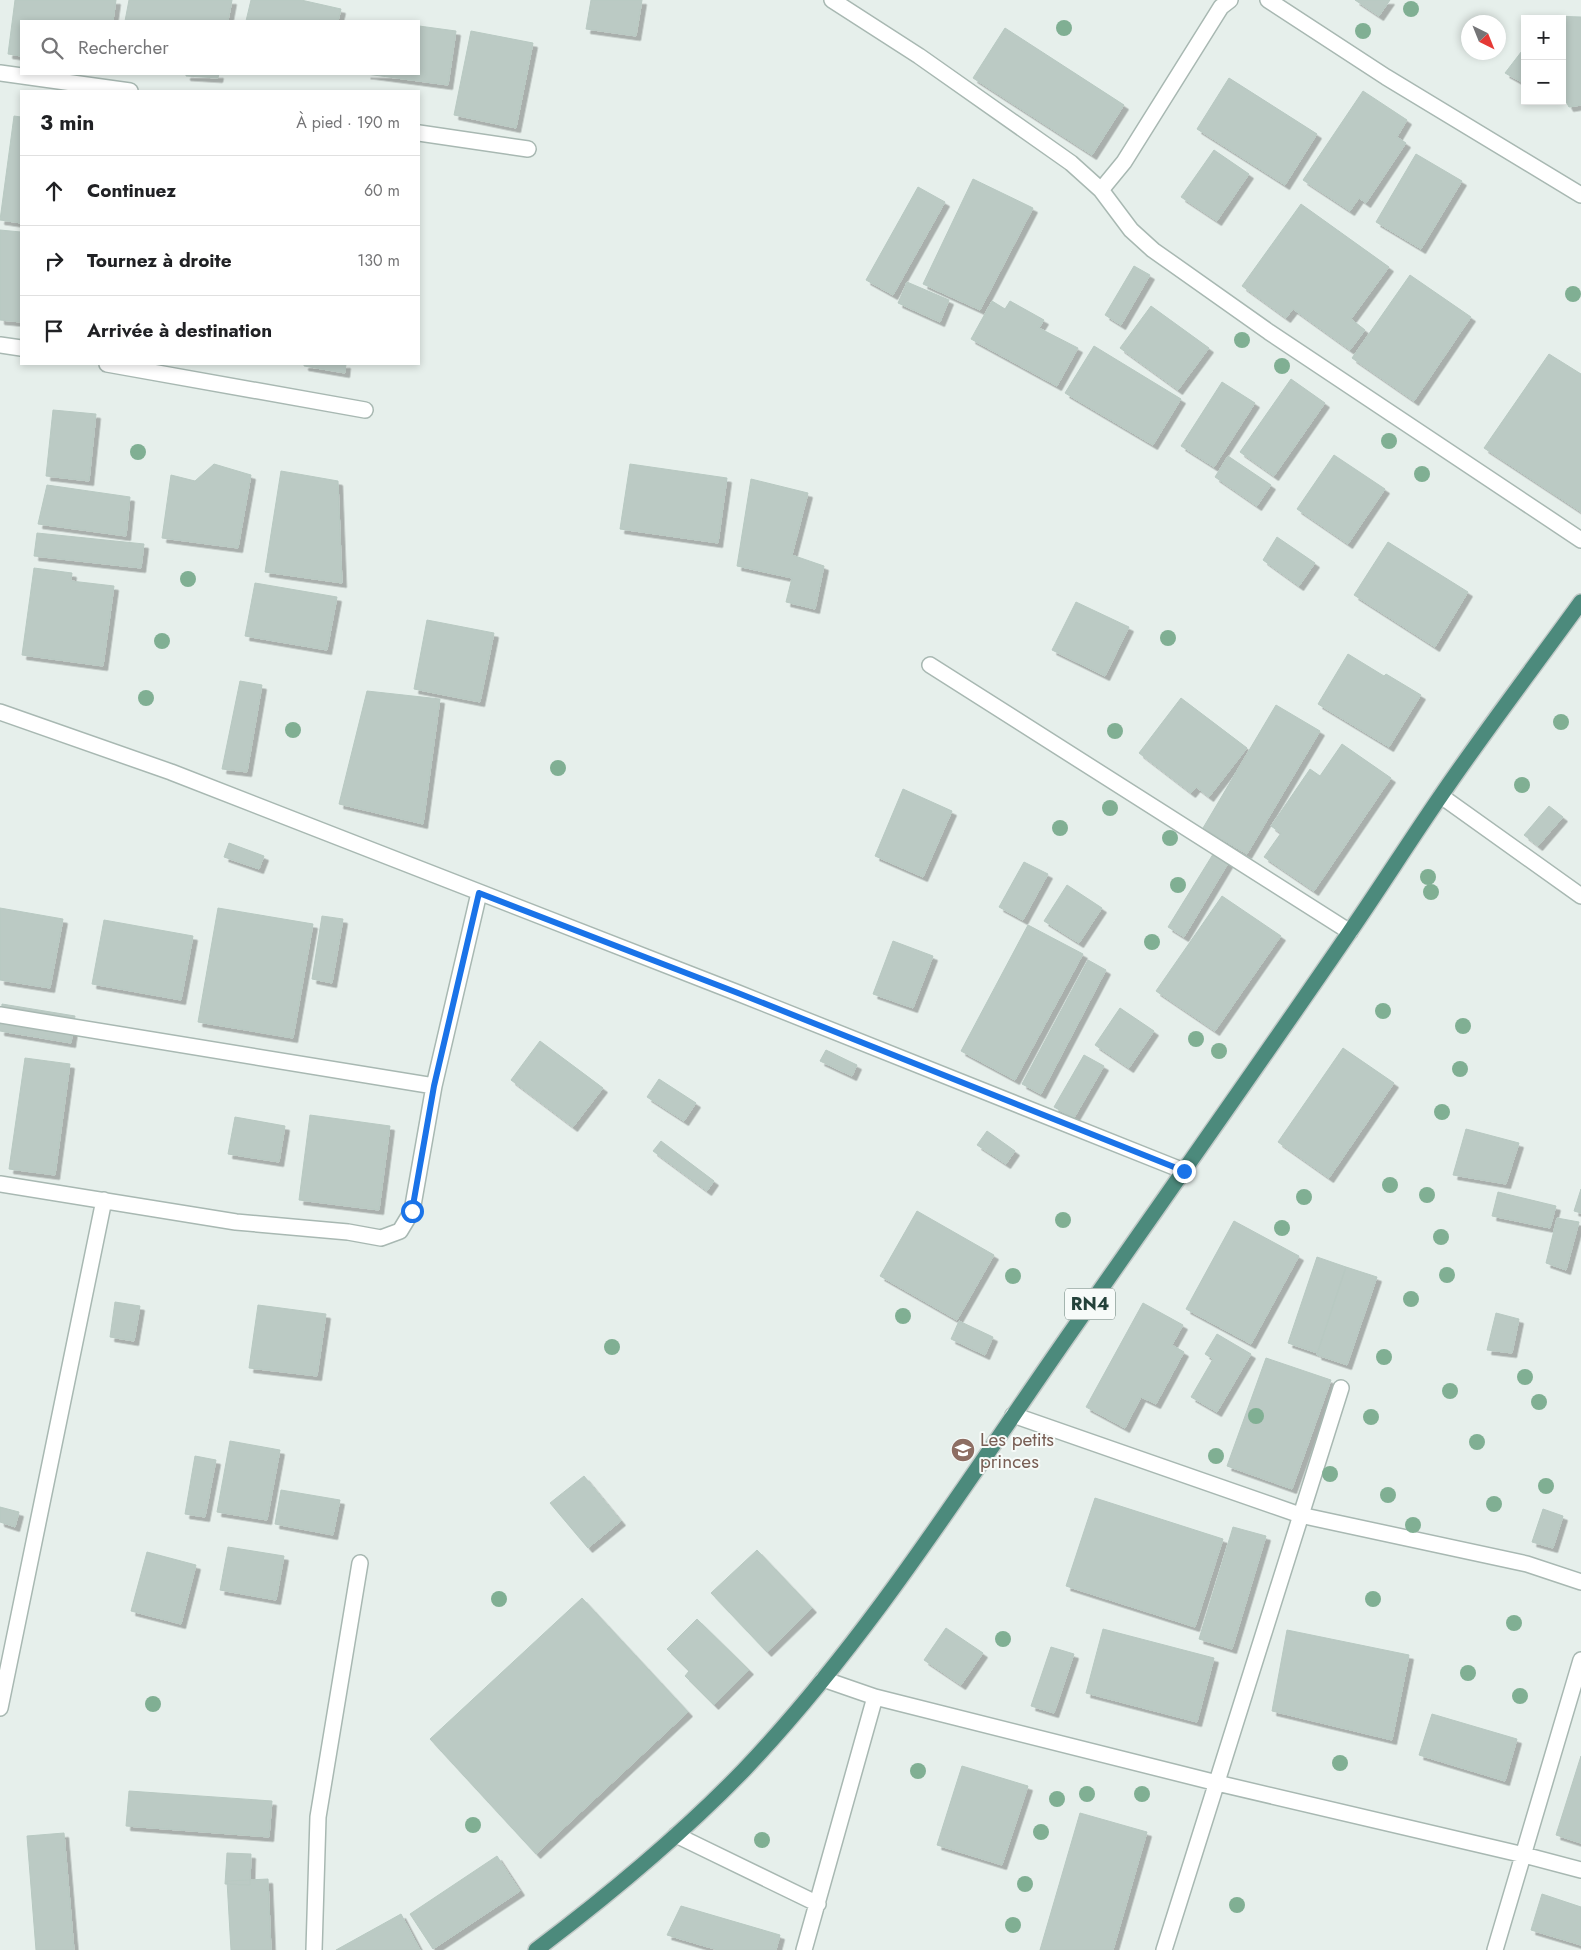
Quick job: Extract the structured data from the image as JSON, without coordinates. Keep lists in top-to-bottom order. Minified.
{"streets":{"highway":["RN4"]},"places":{"school or university":["Les petits princes"]},"north":"bottom right","page":{"map_buttons":["+","−"],"search":"Rechercher","heading":["3 min","À pied · 190 m"],"list":[["Continuez","60 m"],["Tournez à droite","130 m"],"Arrivée à destination"]}}
